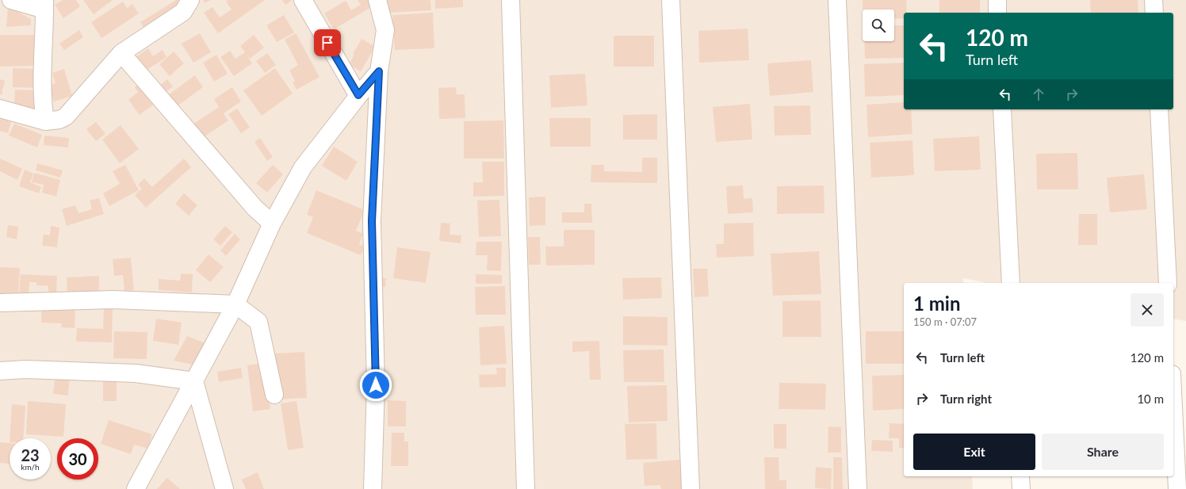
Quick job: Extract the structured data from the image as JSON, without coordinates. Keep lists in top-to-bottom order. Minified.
{"page":{"turn":["120 m","Turn left"],"heading":["1 min","150 m · 07:07"],"list":[{"name":"Turn left","value":"120 m"},{"name":"Turn right","value":"10 m"}],"buttons":["Exit","Share"],"speed":"23 km/h","limit":"30"}}
